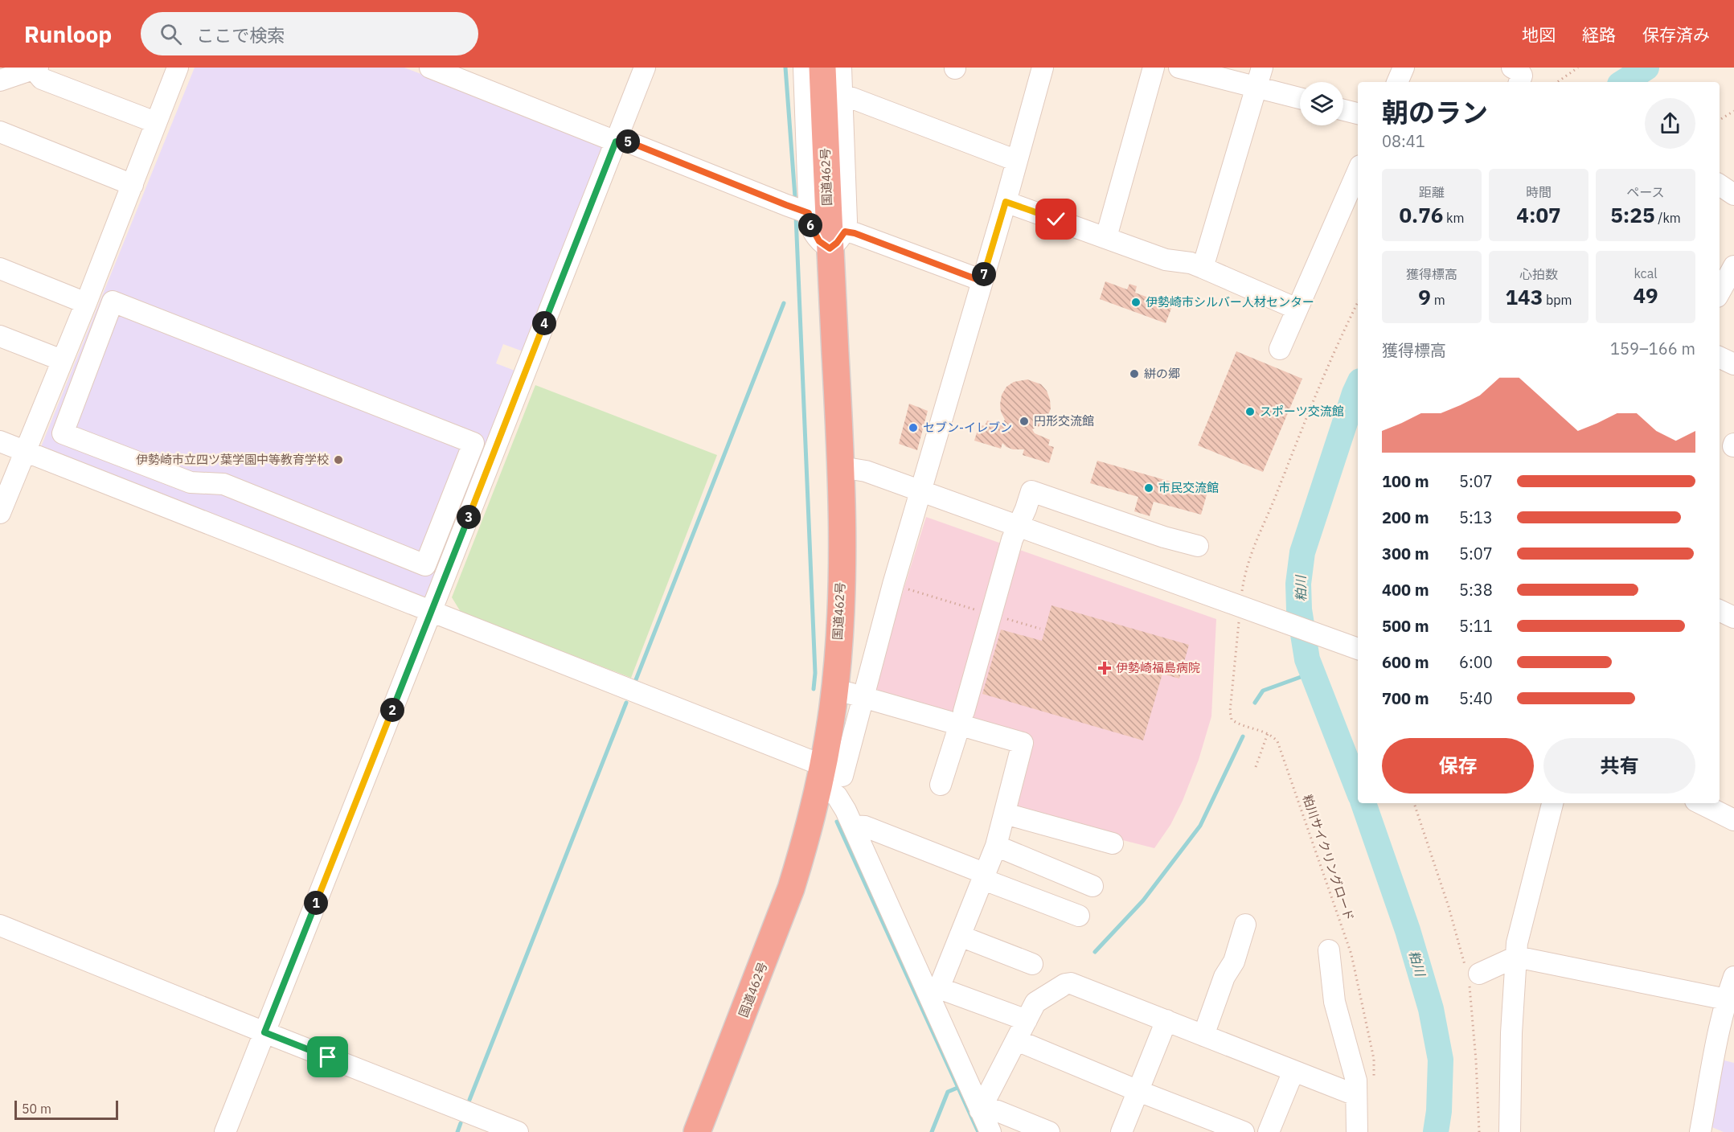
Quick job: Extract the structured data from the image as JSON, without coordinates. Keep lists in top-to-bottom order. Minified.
{"streets":{"highway":["国道462号"],"path":["粕川サイクリングロード"]},"water":["粕川"],"places":{"other":["伊勢崎市シルバー人材センター","絣の郷","スポーツ交流館","円形交流館","セブン-イレブン","伊勢崎市立四ツ葉学園中等教育学校","市民交流館"],"health":["伊勢崎福島病院"]},"scale_bar":"50 m","page":{"header":"Runloop","search":"ここで検索","nav":["地図","経路","保存済み"],"heading":["朝のラン","08:41"],"pins":["5","6","7","4","3","2","1"],"stats":[["距離","0.76 km"],["時間","4:07"],["ペース","5:25 /km"],["獲得標高","9 m"],["心拍数","143 bpm"],["kcal","49"]],"chart":["獲得標高","159–166 m"],"list":[{"name":"100 m","note":"5:07"},{"name":"200 m","note":"5:13"},{"name":"300 m","note":"5:07"},{"name":"400 m","note":"5:38"},{"name":"500 m","note":"5:11"},{"name":"600 m","note":"6:00"},{"name":"700 m","note":"5:40"}],"buttons":["保存","共有"],"scale":"50 m"}}
